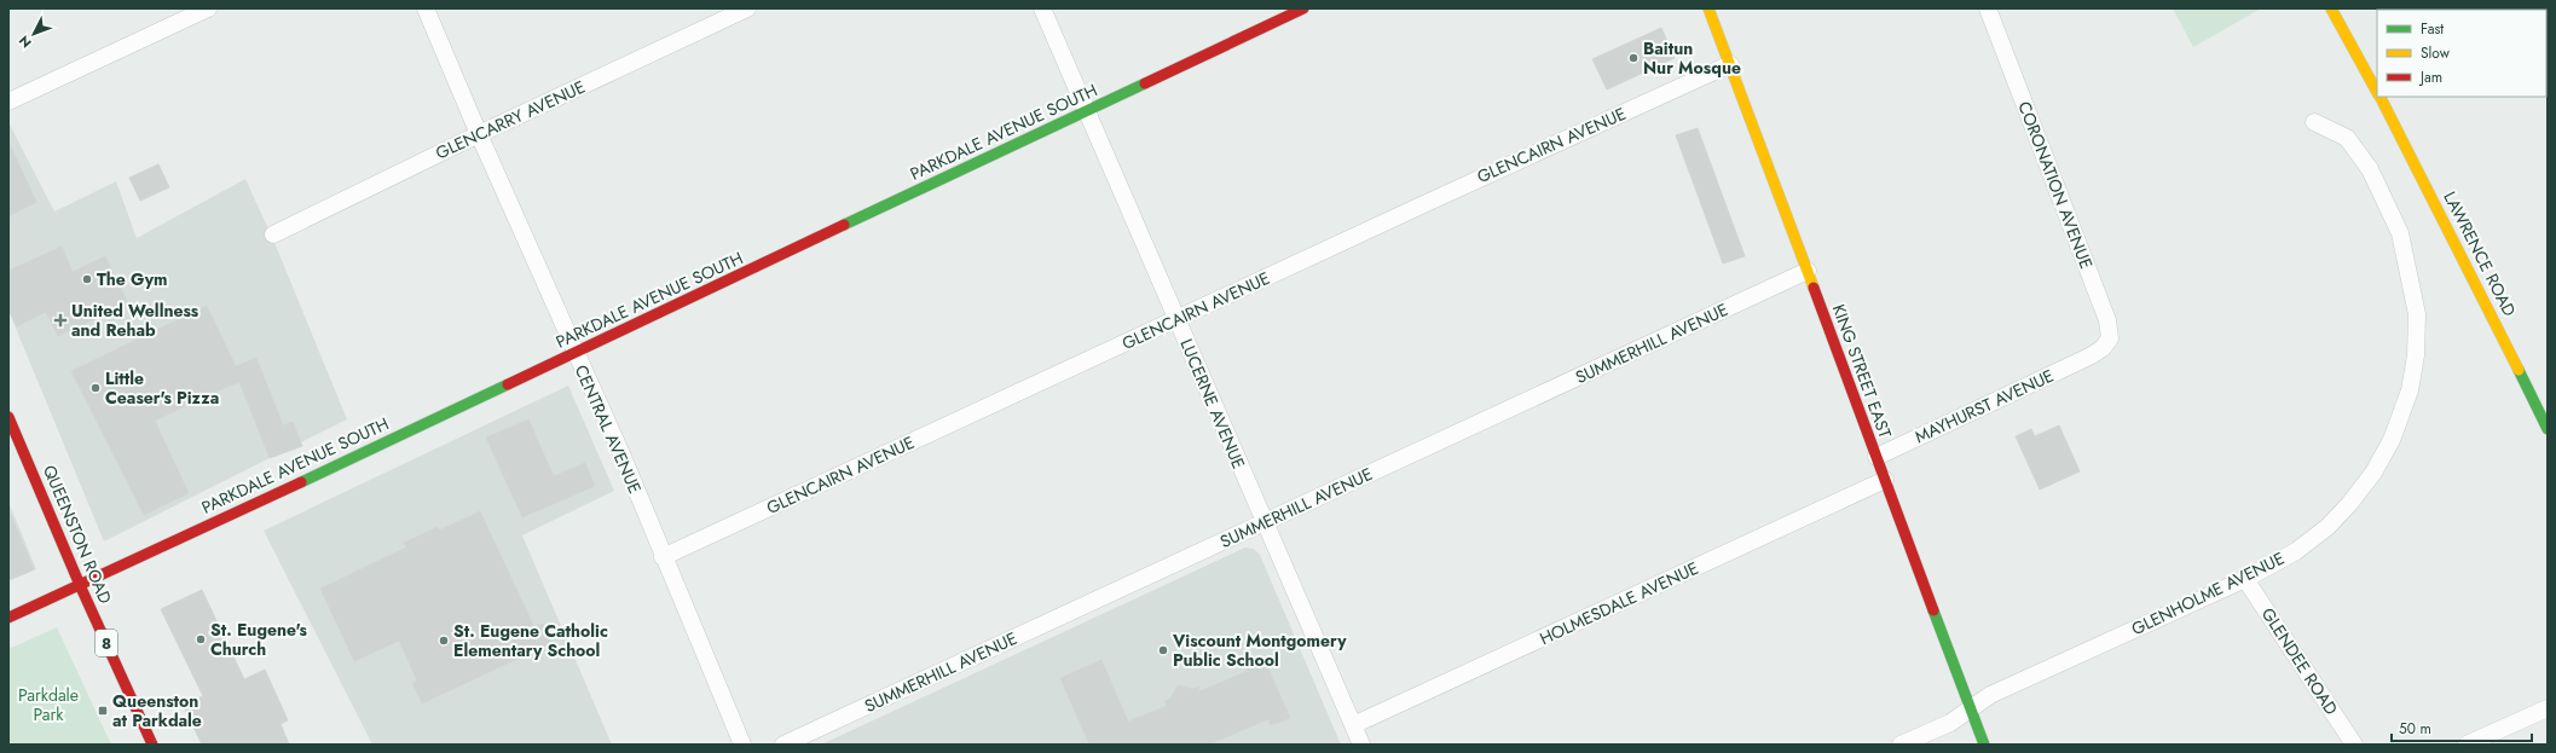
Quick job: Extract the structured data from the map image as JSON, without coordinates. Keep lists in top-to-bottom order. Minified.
{"streets":{"main road":["PARKDALE AVENUE SOUTH","LAWRENCE ROAD","KING STREET EAST","QUEENSTON ROAD","8"],"street":["GLENCARRY AVENUE","GLENCAIRN AVENUE","CORONATION AVENUE","SUMMERHILL AVENUE","LUCERNE AVENUE","MAYHURST AVENUE","CENTRAL AVENUE","GLENHOLME AVENUE","HOLMESDALE AVENUE","GLENDEE ROAD"]},"crossings":[["GLENCARRY AVENUE","CENTRAL AVENUE"],["PARKDALE AVENUE SOUTH","LUCERNE AVENUE"],["PARKDALE AVENUE SOUTH","CENTRAL AVENUE"],["PARKDALE AVENUE SOUTH","QUEENSTON ROAD"],["GLENCAIRN AVENUE","KING STREET EAST"],["GLENCAIRN AVENUE","LUCERNE AVENUE"],["GLENCAIRN AVENUE","CENTRAL AVENUE"],["CORONATION AVENUE","MAYHURST AVENUE"],["SUMMERHILL AVENUE","KING STREET EAST"],["SUMMERHILL AVENUE","LUCERNE AVENUE"],["KING STREET EAST","MAYHURST AVENUE"],["KING STREET EAST","GLENHOLME AVENUE"],["KING STREET EAST","HOLMESDALE AVENUE"],["LUCERNE AVENUE","HOLMESDALE AVENUE"],["GLENHOLME AVENUE","GLENDEE ROAD"]],"parks":["Parkdale Park"],"places":{"other":["Baitun Nur Mosque","The Gym","Little Ceaser's Pizza","St. Eugene's Church","St. Eugene Catholic Elementary School","Viscount Montgomery Public School"],"health":["United Wellness and Rehab"],"transit":["Queenston at Parkdale"]},"legend":["Fast","Slow","Jam"],"scale_bar":"50 m","north":"bottom left"}
